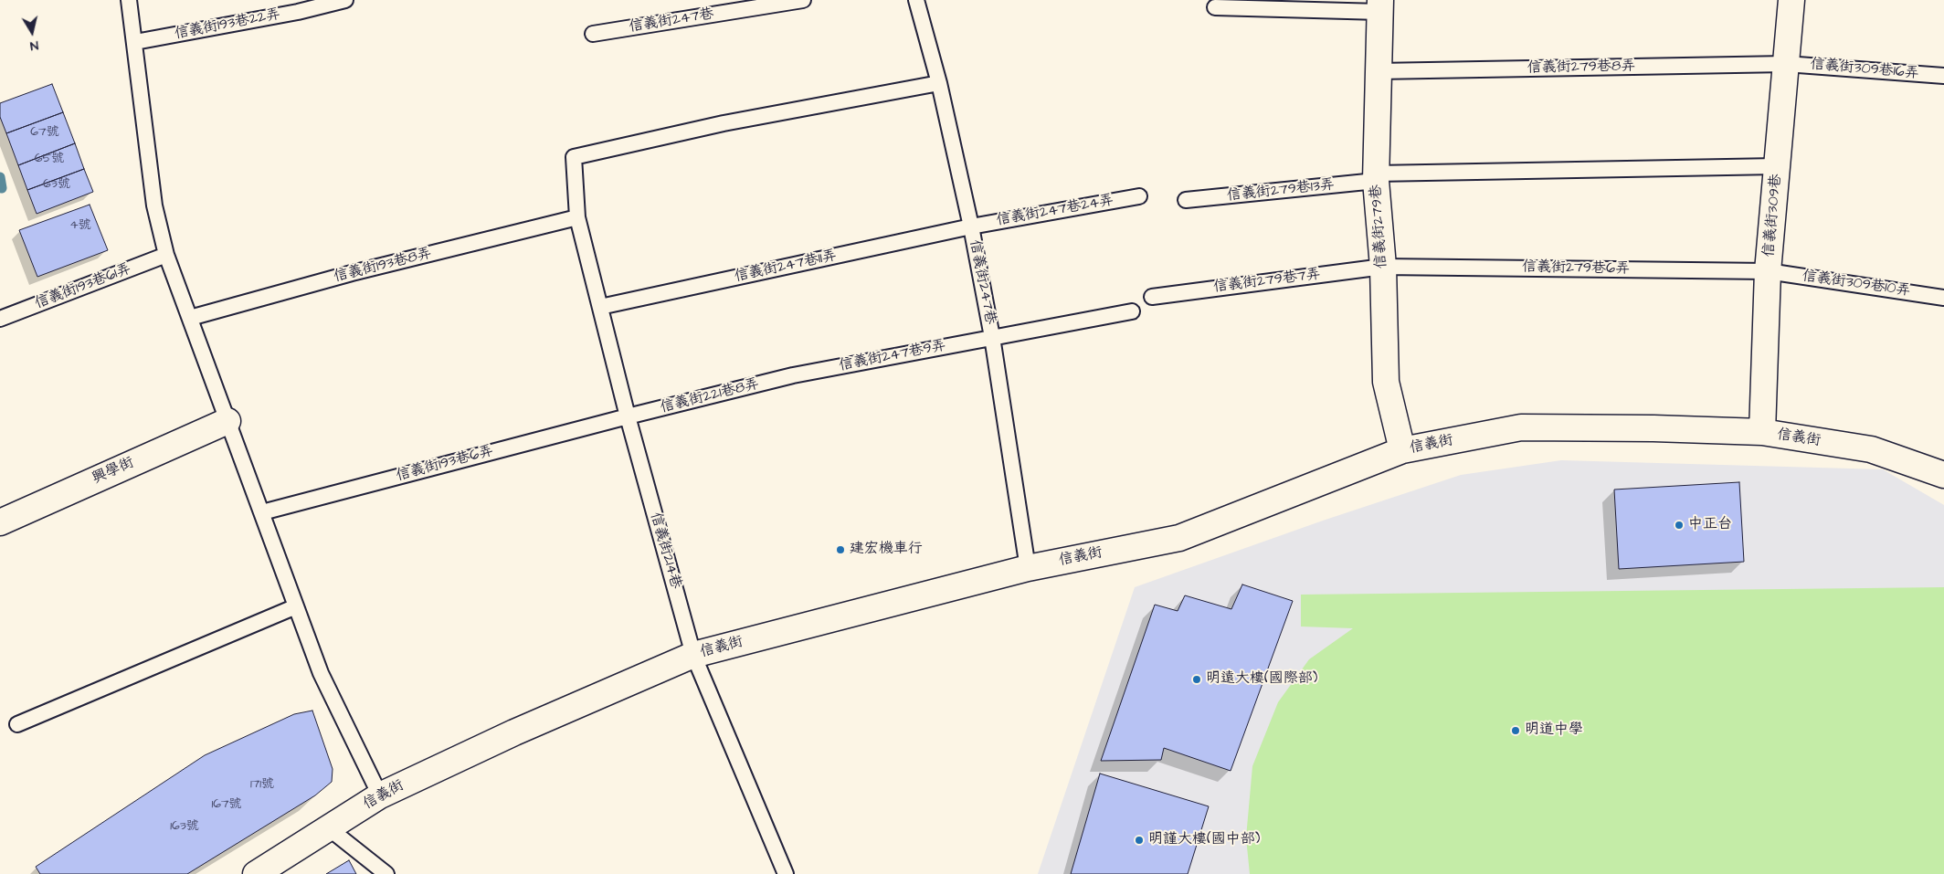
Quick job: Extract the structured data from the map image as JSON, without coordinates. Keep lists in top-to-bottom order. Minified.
{"streets":{"street":["信義街309巷","信義街279巷","信義街","興學街"],"lane":["信義街247巷","信義街193巷22弄","信義街279巷8弄","信義街309巷16弄","信義街279巷13弄","信義街247巷24弄","信義街193巷8弄","信義街247巷11弄","信義街279巷6弄","信義街279巷7弄","信義街309巷10弄","信義街193巷61弄","信義街247巷9弄","信義街221巷8弄","信義街193巷6弄","信義街214巷"]},"crossings":[["信義街247巷","信義街247巷24弄"],["信義街247巷","信義街247巷11弄"],["信義街247巷","信義街247巷9弄"],["信義街247巷","信義街"],["信義街247巷","信義街214巷"],["信義街279巷8弄","信義街309巷16弄"],["信義街279巷8弄","信義街309巷"],["信義街279巷8弄","信義街279巷"],["信義街309巷16弄","信義街309巷"],["信義街279巷13弄","信義街309巷"],["信義街279巷13弄","信義街279巷"],["信義街247巷24弄","信義街247巷11弄"],["信義街309巷","信義街279巷6弄"],["信義街309巷","信義街309巷10弄"],["信義街309巷","信義街"],["信義街279巷","信義街279巷6弄"],["信義街279巷","信義街279巷7弄"],["信義街279巷","信義街"],["信義街193巷8弄","信義街214巷"],["信義街247巷11弄","信義街214巷"],["信義街279巷6弄","信義街279巷7弄"],["信義街279巷6弄","信義街309巷10弄"],["信義街247巷9弄","信義街221巷8弄"],["信義街221巷8弄","信義街193巷6弄"],["信義街221巷8弄","信義街214巷"],["信義街","信義街214巷"],["信義街193巷6弄","信義街214巷"]],"places":["中正台","建宏機車行","明遠大樓(國際部)","明道中學","明謹大樓(國中部)"],"house_numbers":["67號","65號","63號","4號","171號","167號","163號"],"north":"bottom"}
